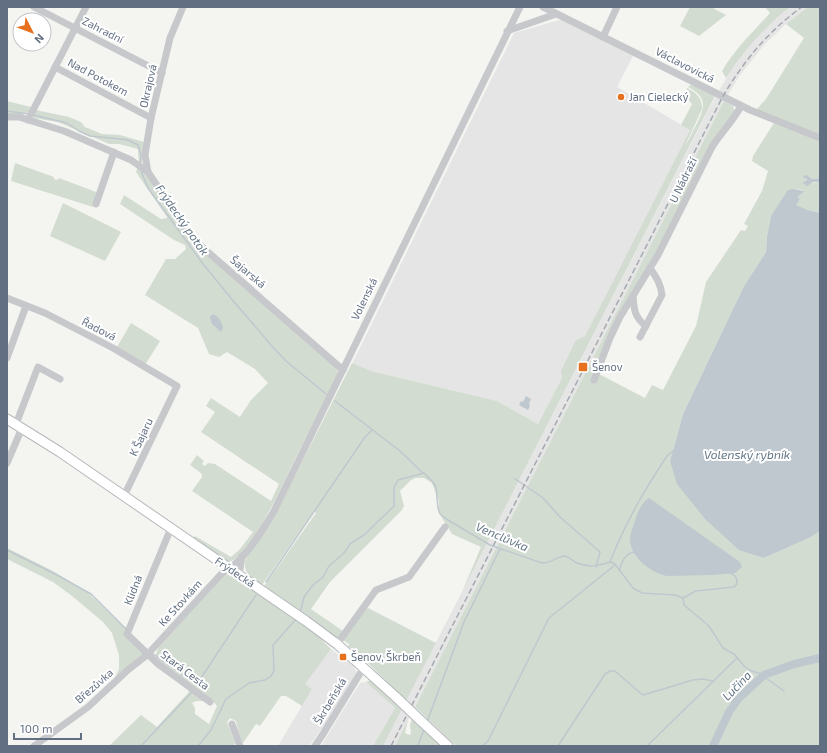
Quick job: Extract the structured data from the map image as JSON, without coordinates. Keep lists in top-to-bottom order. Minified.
{"streets":{"main road":["Frýdecká"],"street":["Zahradní","Václavovická","Nad Potokem","Okrajová","U Nádraží","Šajarská","Volenská","Řadová","K Šajaru","Klidná","Ke Stovkám","Stará Cesta","Březůvka","Škrbeňská"]},"crossings":[["Zahradní","Okrajová"],["Václavovická","U Nádraží"],["Nad Potokem","Okrajová"],["Okrajová","Šajarská"],["Šajarská","Volenská"],["Volenská","Frýdecká"],["Volenská","Ke Stovkám"],["Řadová","K Šajaru"],["K Šajaru","Frýdecká"],["Frýdecká","Klidná"],["Frýdecká","Ke Stovkám"],["Frýdecká","Škrbeňská"],["Klidná","Ke Stovkám"],["Klidná","Stará Cesta"],["Klidná","Březůvka"],["Ke Stovkám","Stará Cesta"],["Ke Stovkám","Březůvka"],["Stará Cesta","Březůvka"]],"water":["Frýdecký potok","Volenský rybník","Venclůvka","Lučina"],"places":{"other":["Jan Cielecký"],"transit":["Šenov","Šenov, Škrbeň"]},"scale_bar":"100 m","north":"bottom right"}
